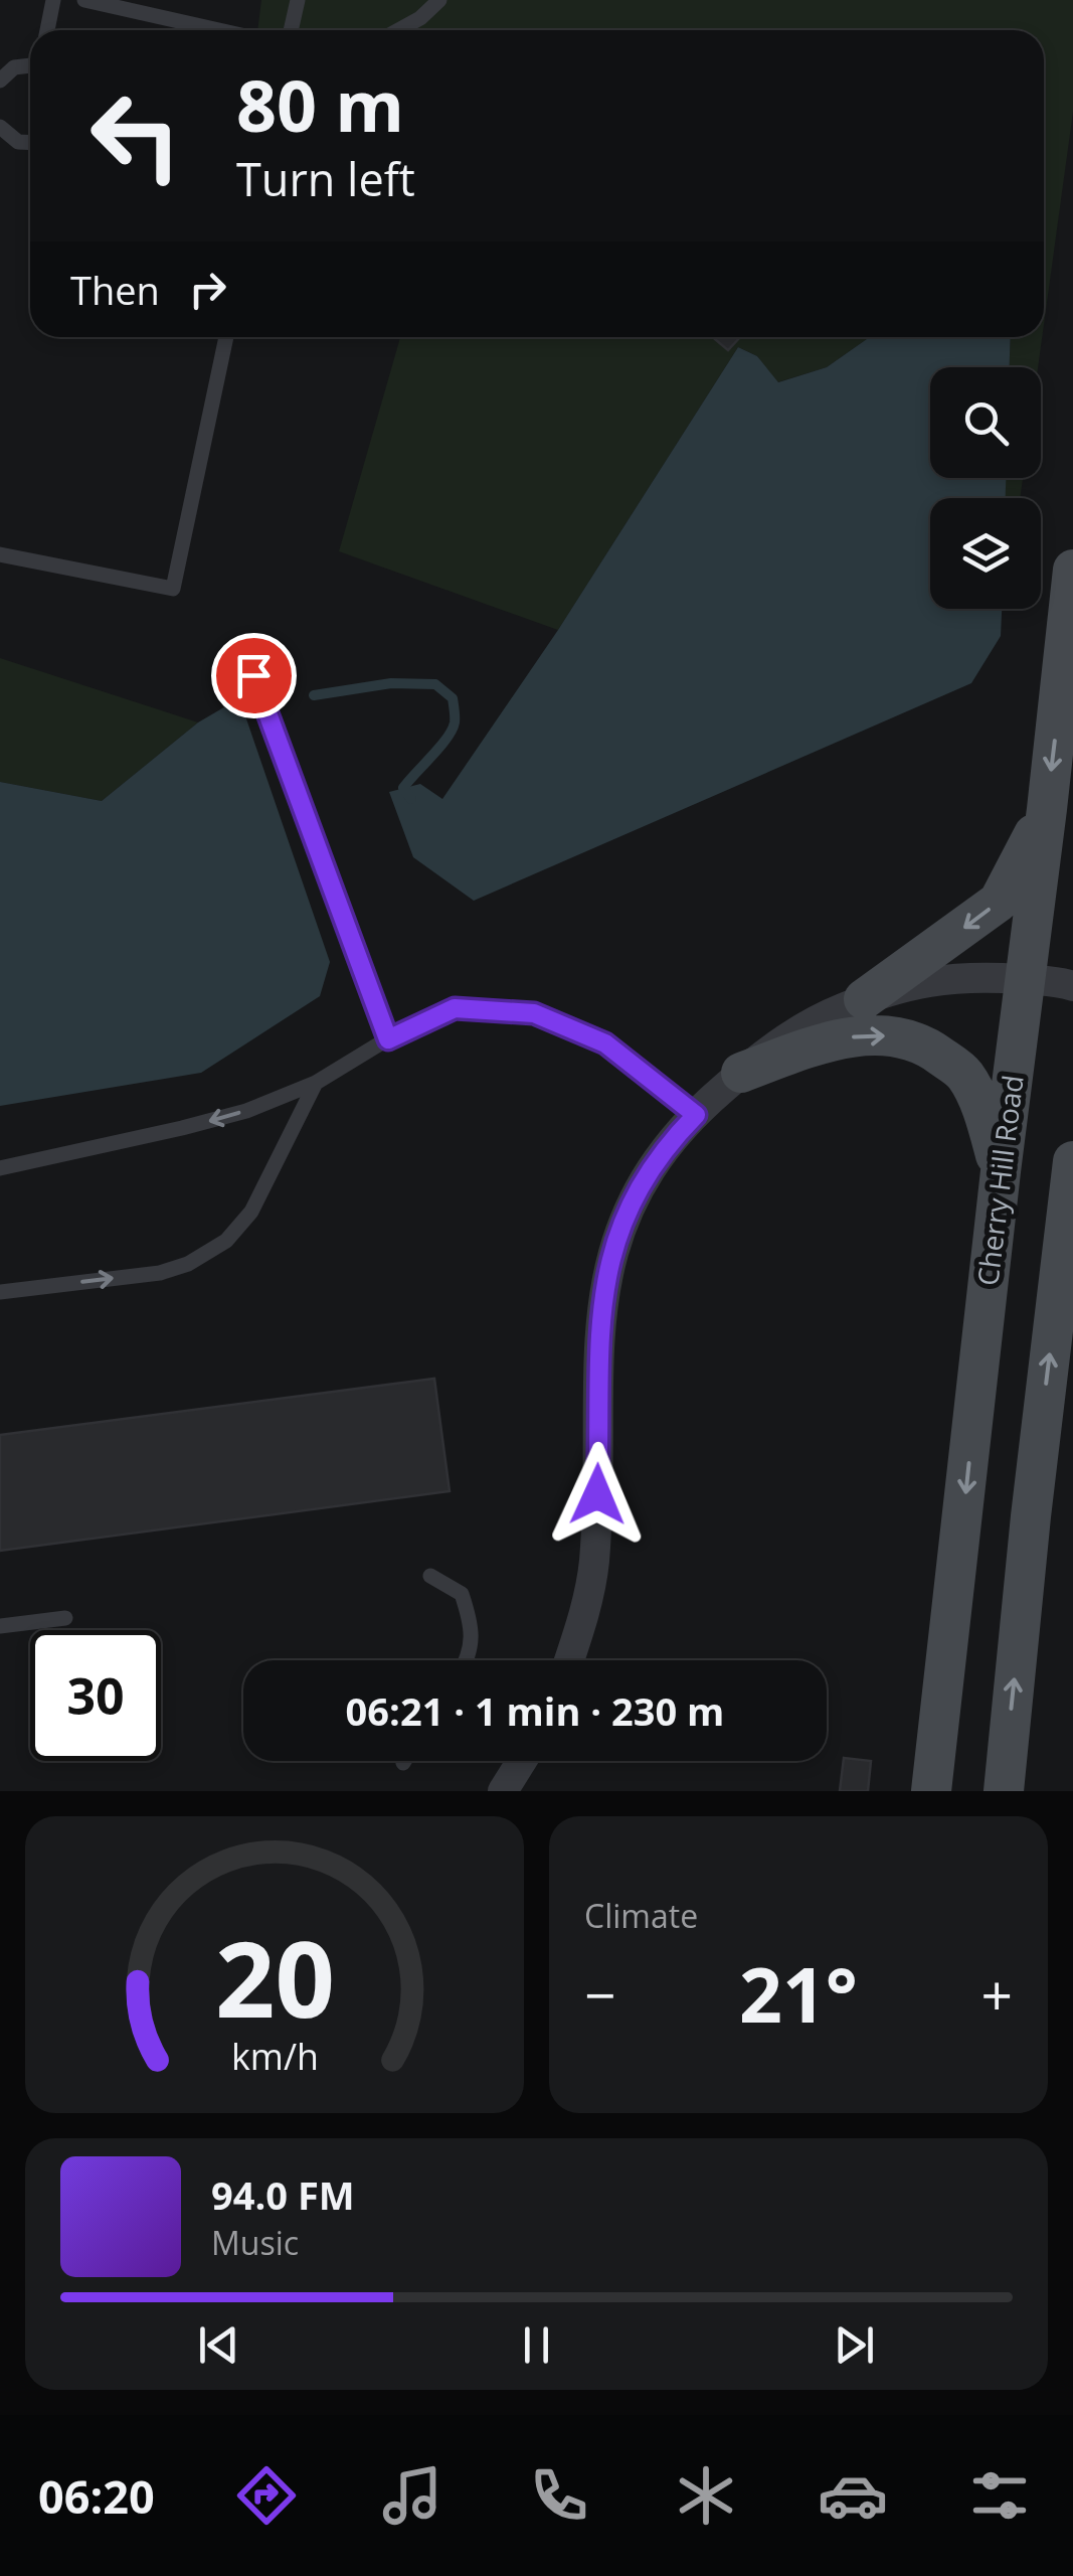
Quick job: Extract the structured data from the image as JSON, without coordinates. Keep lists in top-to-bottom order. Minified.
{"streets":{"main road":["Cherry Hill Road"]},"page":{"turn":["80 m","Turn left"],"then":"Then","limit":"30","trip":"06:21 · 1 min · 230 m","tile":"Climate","heat":["−","21°","+"],"song":["94.0 FM","Music"],"tabs":"06:20","gauge":["20","km/h"]}}
